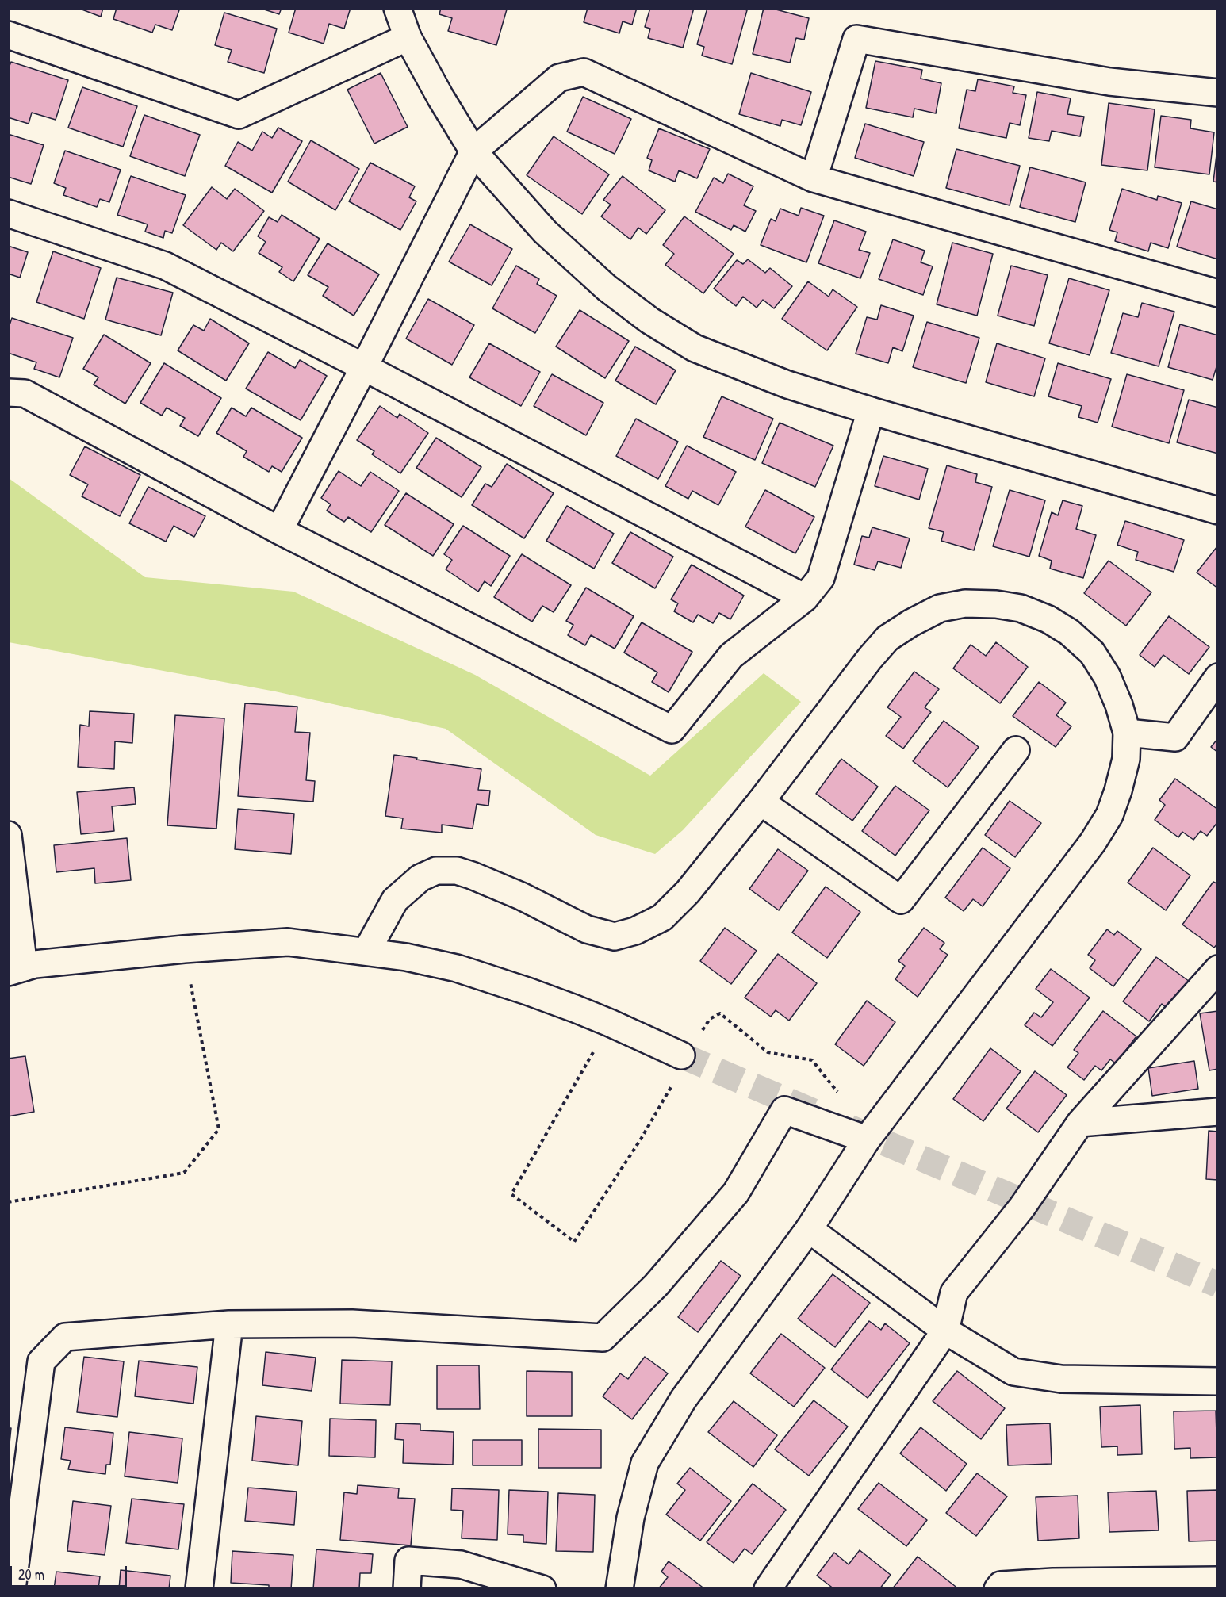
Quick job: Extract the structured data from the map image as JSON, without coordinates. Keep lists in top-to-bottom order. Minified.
{"scale_bar":"20 m"}
